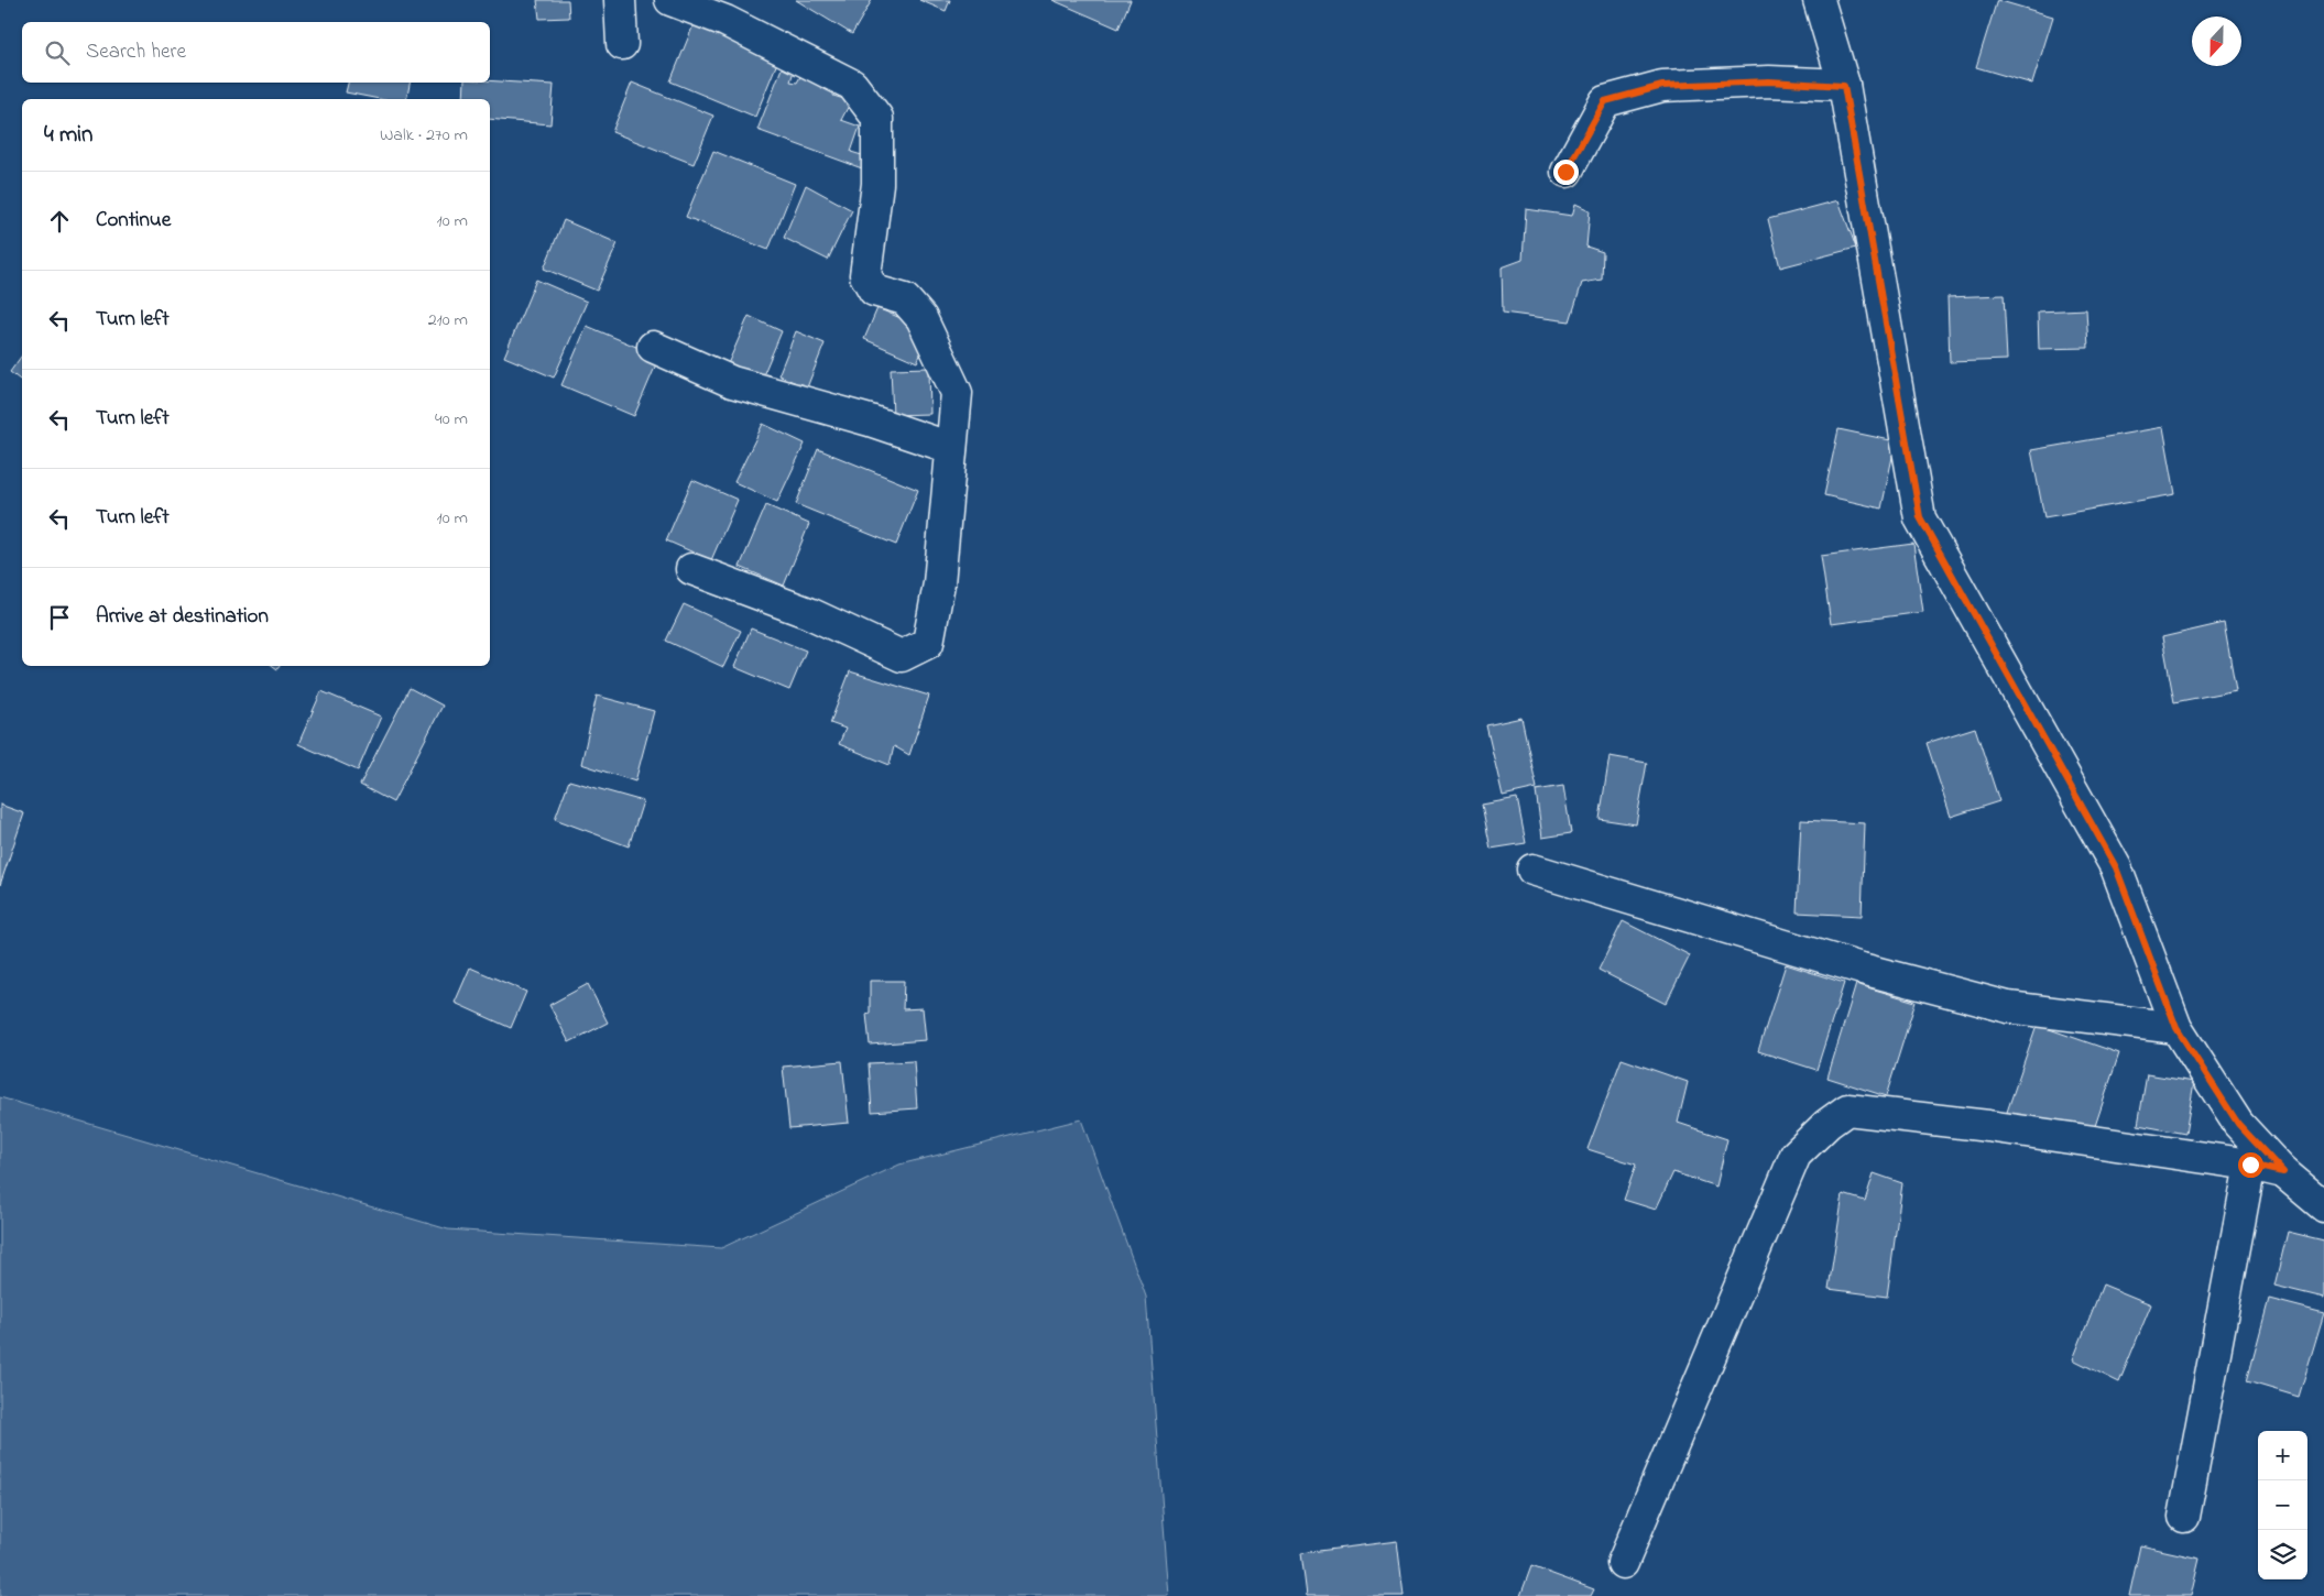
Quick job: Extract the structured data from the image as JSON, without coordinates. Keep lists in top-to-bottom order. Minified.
{"north":"bottom","page":{"search":"Search here","heading":["4 min","Walk · 270 m"],"list":[["Continue","10 m"],["Turn left","210 m"],["Turn left","40 m"],["Turn left","10 m"],"Arrive at destination"],"map_buttons":["+","−"]}}
